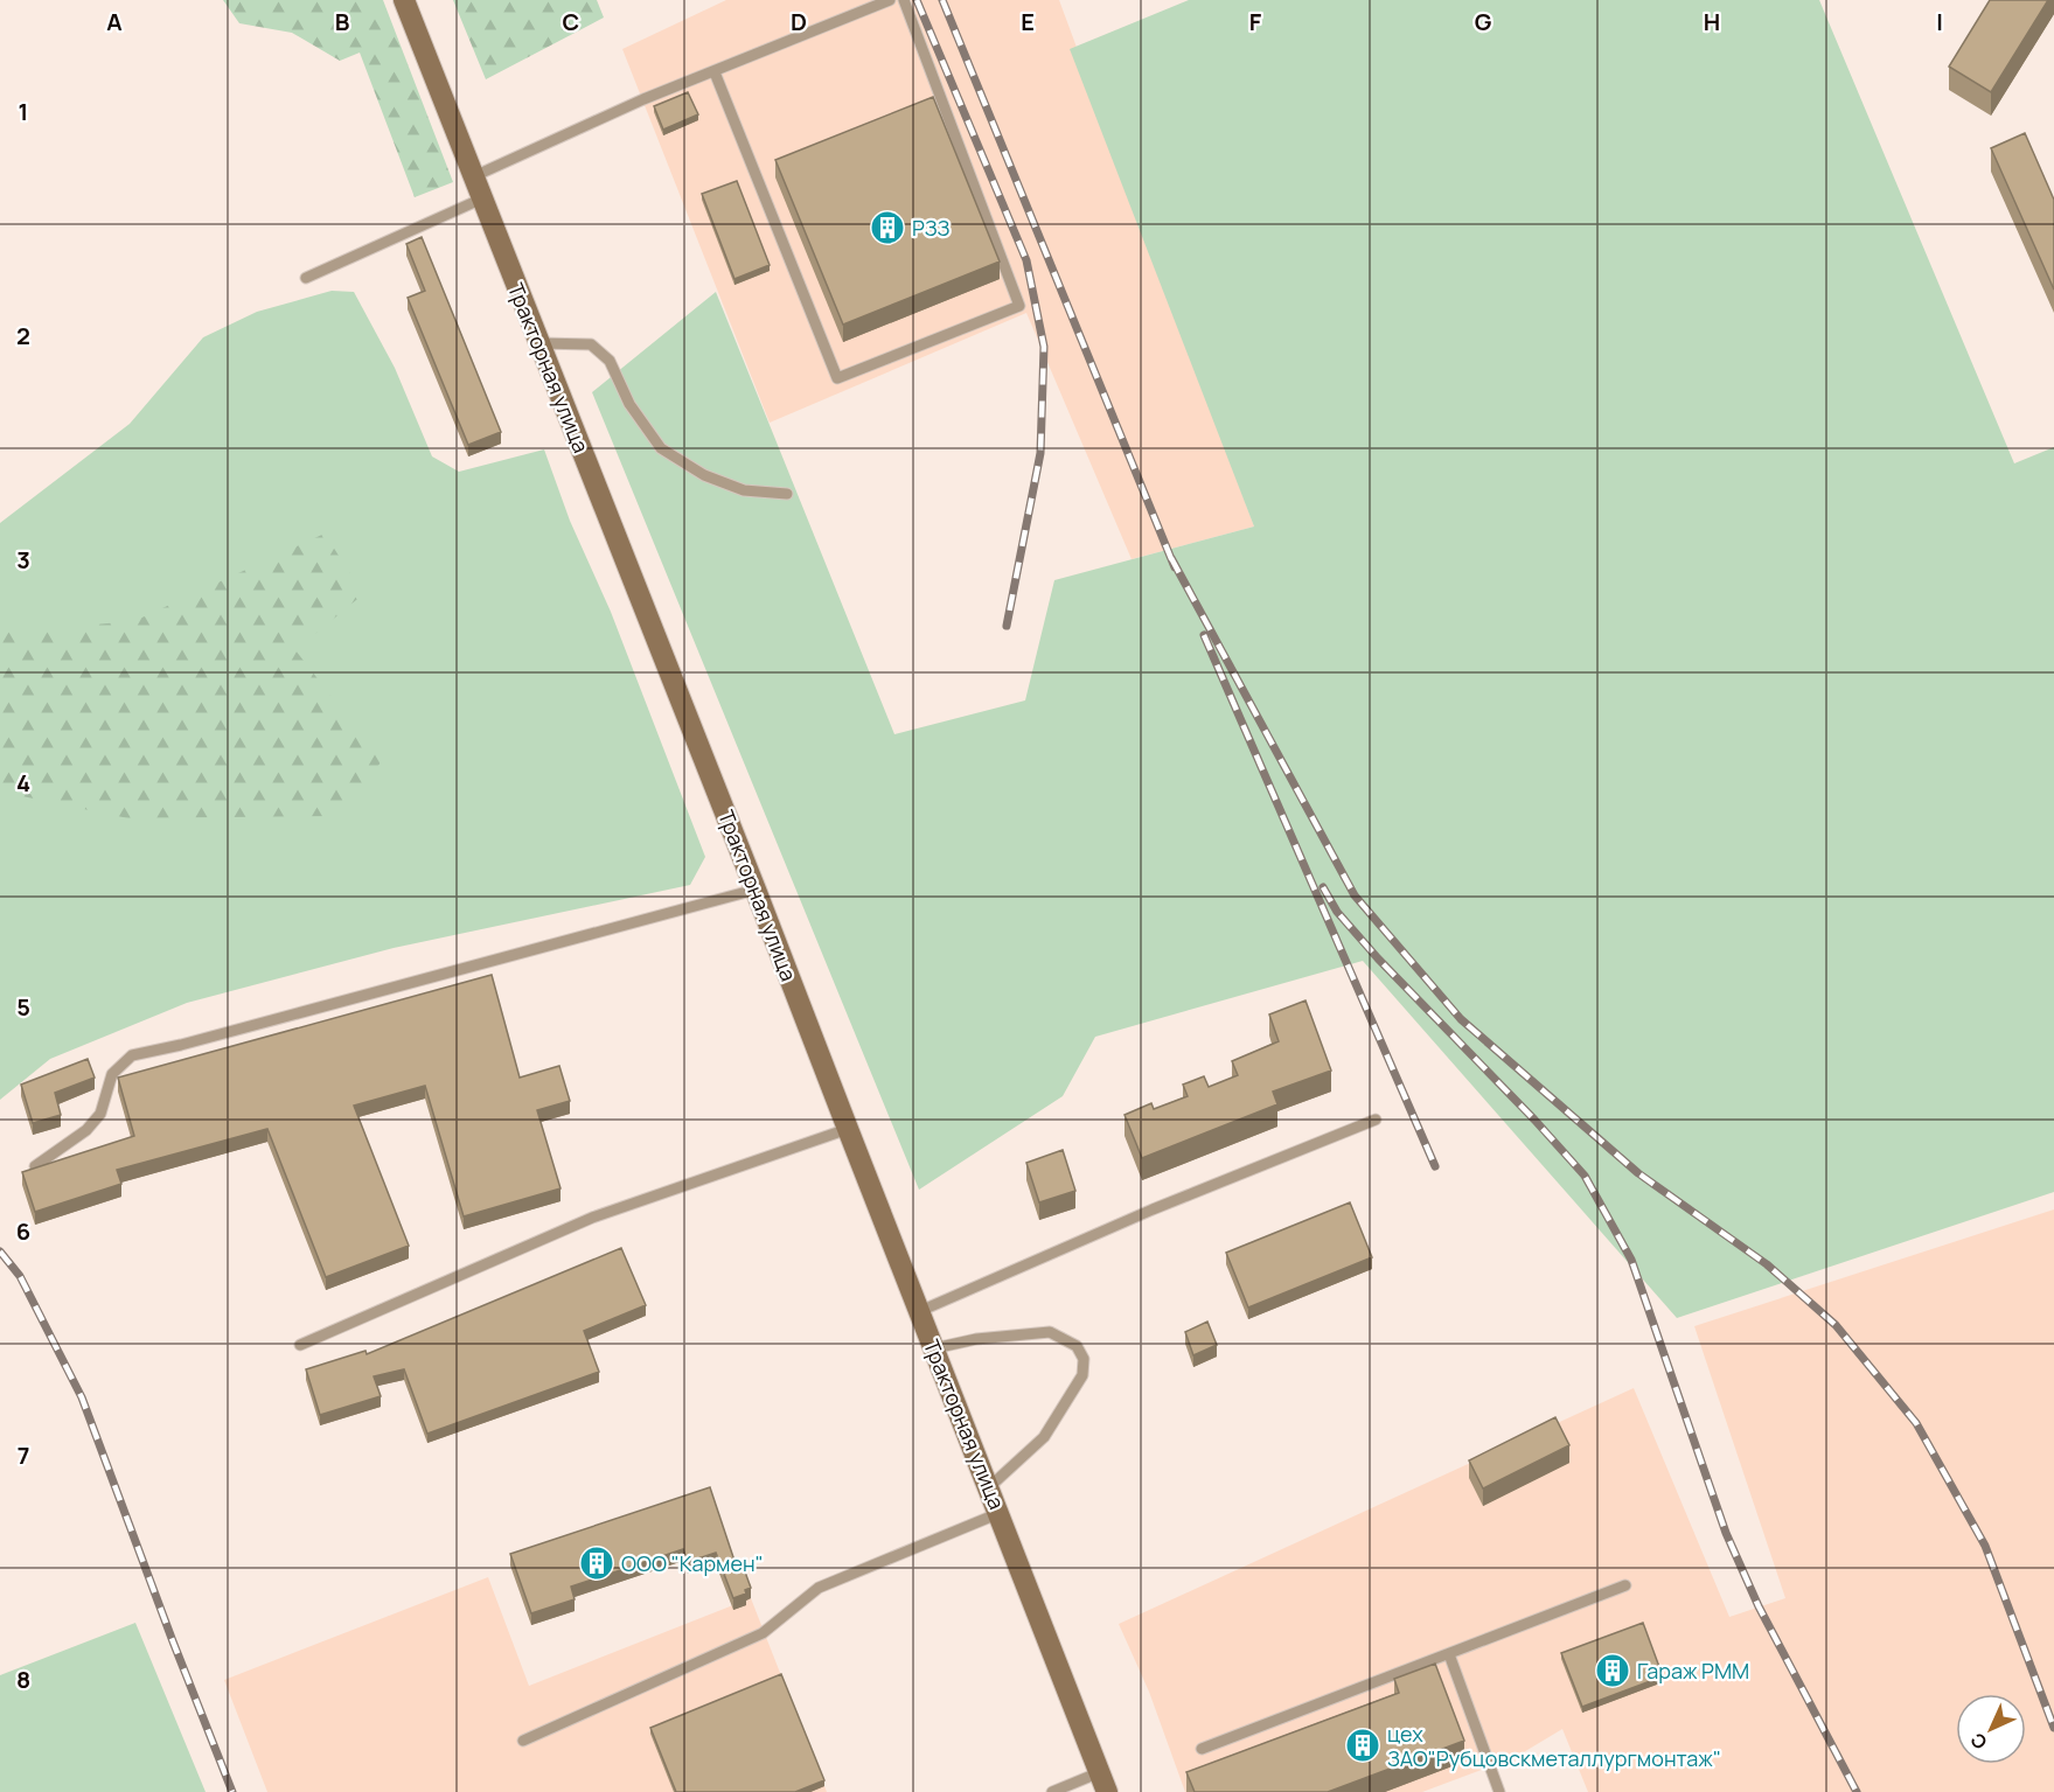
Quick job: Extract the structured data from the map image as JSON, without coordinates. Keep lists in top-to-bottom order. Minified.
{"streets":{"main road":["Тракторная улица"]},"places":{"building":["РЗЗ","ООО \"Кармен\"","Гараж РММ","цех ЗАО\"Рубцовскметаллургмонтаж\""]},"north":"bottom left","grid":{"columns":["A","B","C","D","E","F","G","H","I"],"rows":["1","2","3","4","5","6","7","8"]}}
